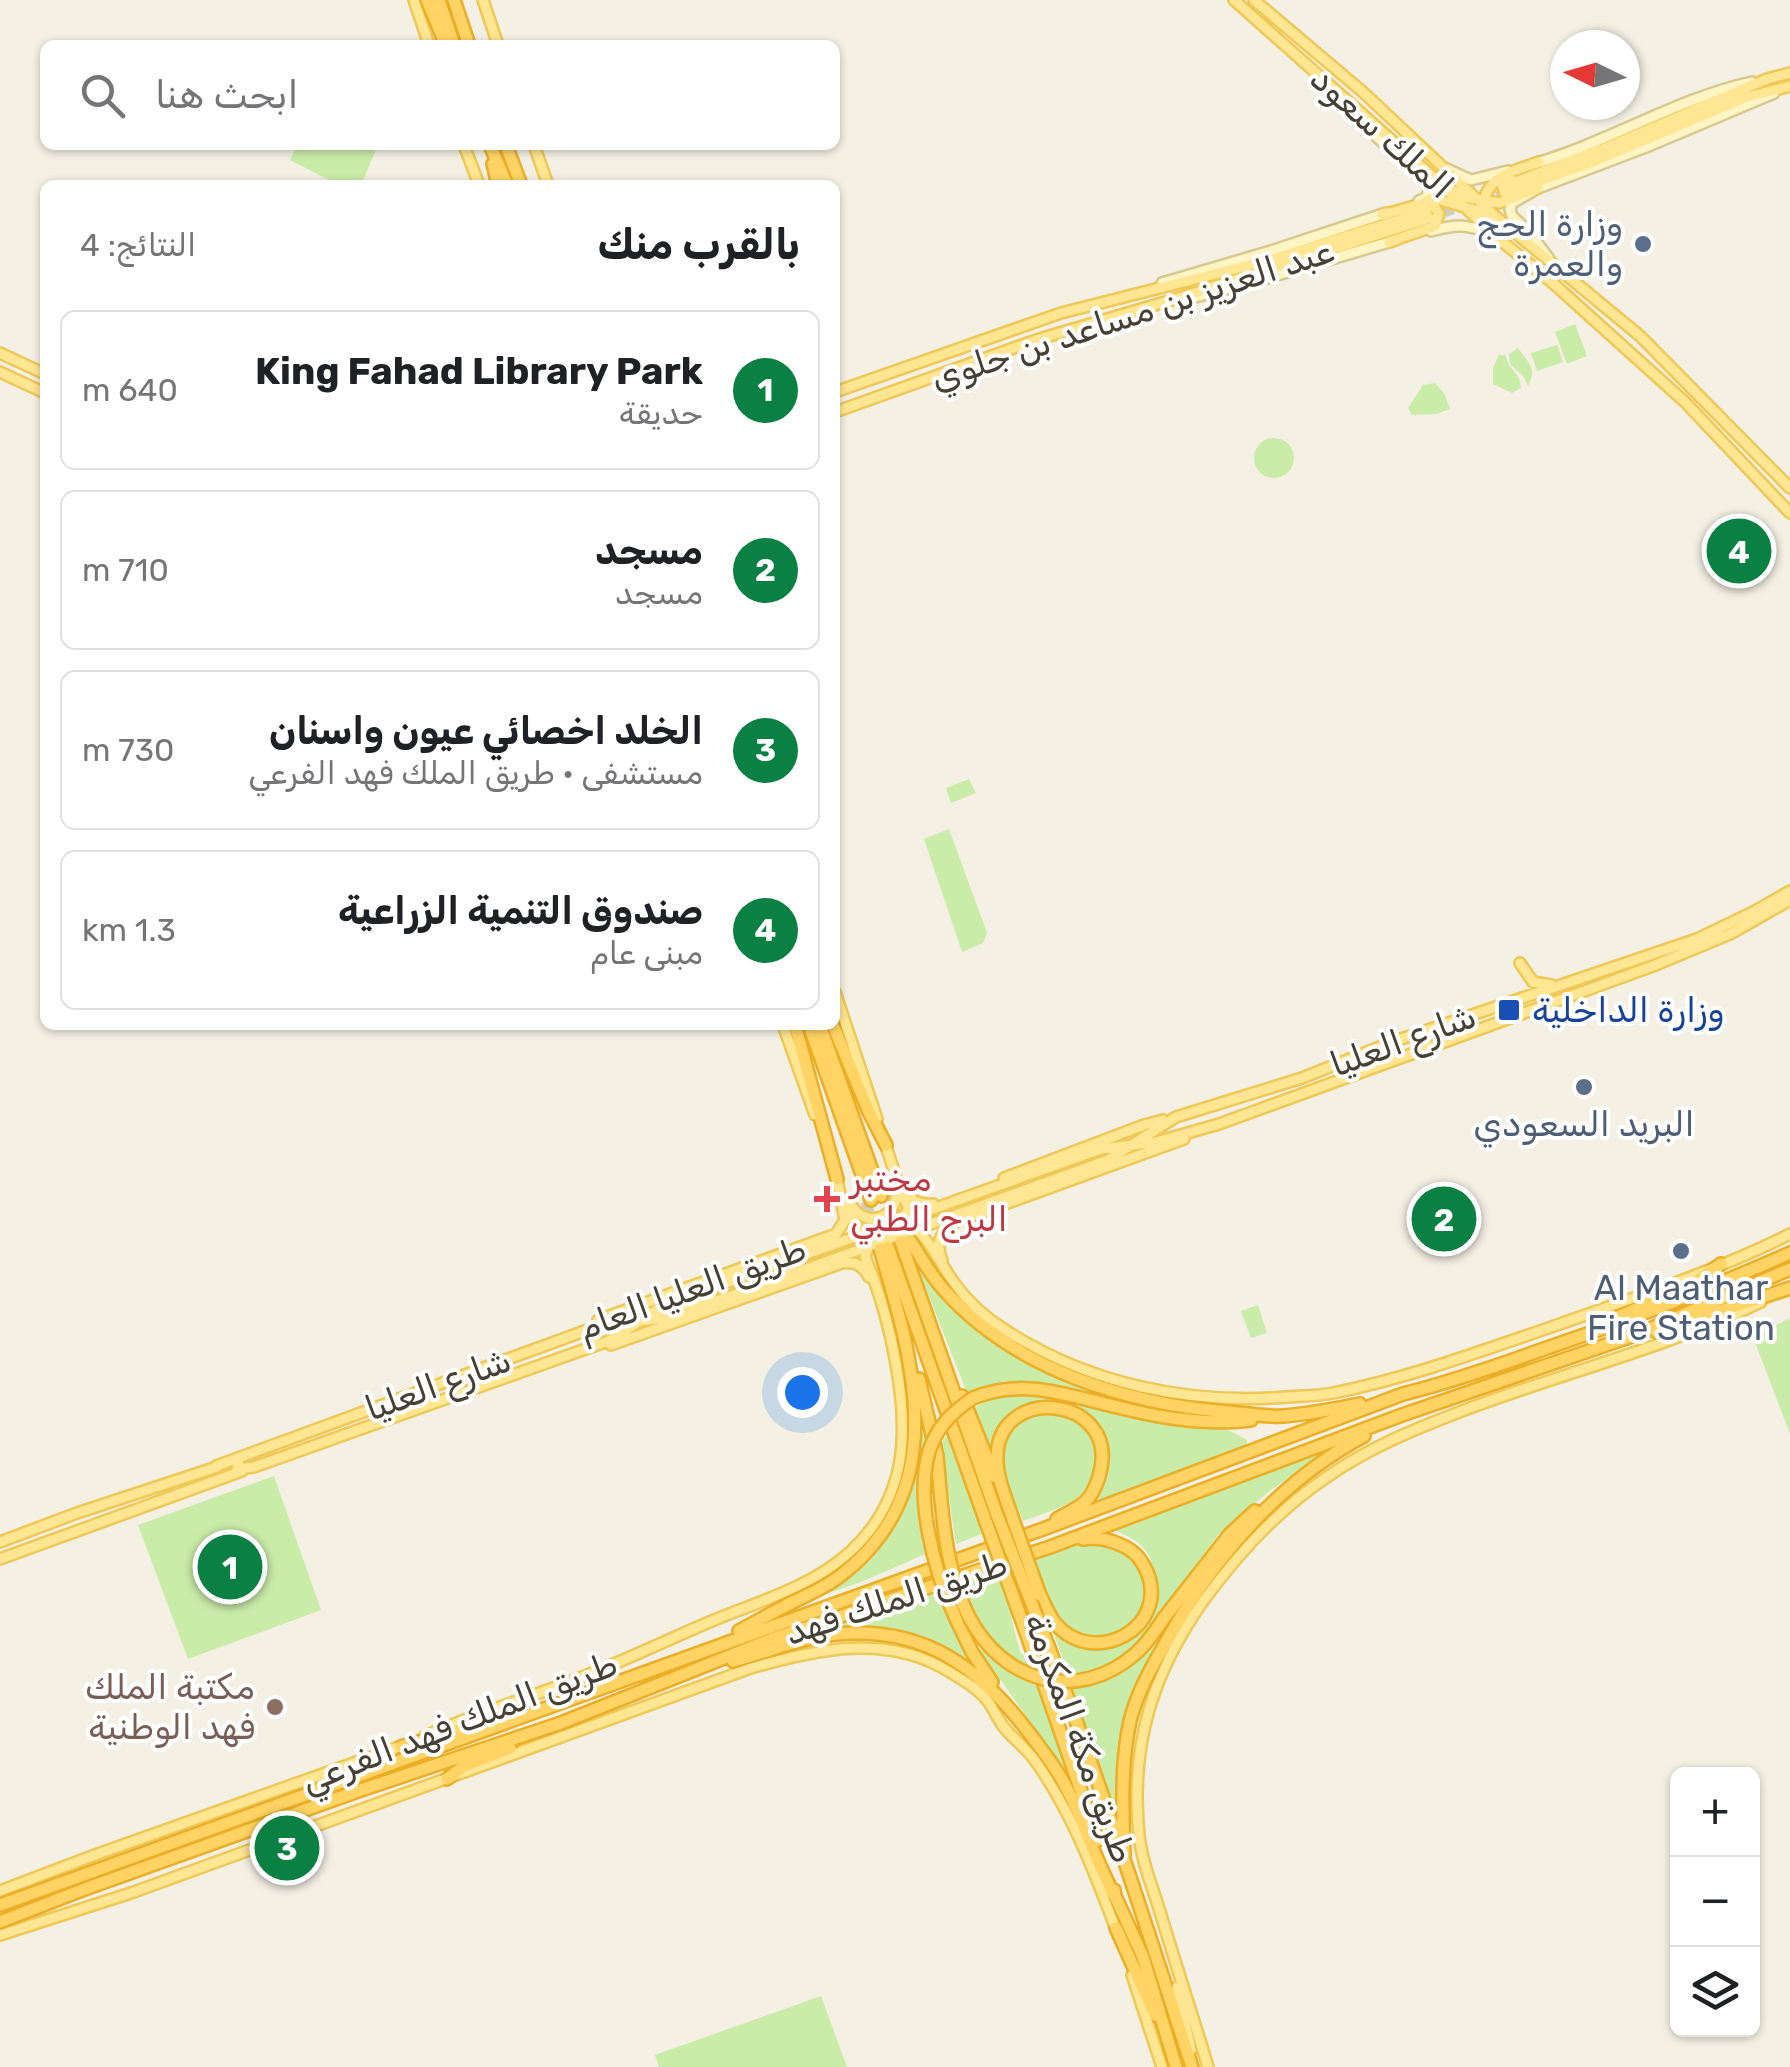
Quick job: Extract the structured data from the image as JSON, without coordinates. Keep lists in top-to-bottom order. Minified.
{"streets":{"highway":["طريق الملك فهد","طريق مكة المكرمة"],"main road":["الملك سعود","عبد العزيز بن مساعد بن جلوي","شارع العليا","طريق العليا العام","طريق الملك فهد الفرعي"]},"crossings":[["شارع العليا","طريق العليا العام"],["شارع العليا","طريق الملك فهد الفرعي"],["شارع العليا","طريق مكة المكرمة"],["طريق الملك فهد الفرعي","طريق مكة المكرمة"]],"places":{"other":["وزارة الحج والعمرة","البريد السعودي","Al Maathar Fire Station","مكتبة الملك فهد الوطنية"],"transit":["وزارة الداخلية"],"health":["مختبر البرج الطبي"]},"north":"left","page":{"search":"ابحث هنا","heading":["بالقرب منك","النتائج: 4"],"list":[{"mark":"1","name":"King Fahad Library Park","note":"حديقة","value":"640 m"},{"mark":"2","name":"مسجد","note":"مسجد","value":"710 m"},{"mark":"3","name":"الخلد اخصائي عيون واسنان","note":"مستشفى · طريق الملك فهد الفرعي","value":"730 m"},{"mark":"4","name":"صندوق التنمية الزراعية","note":"مبنى عام","value":"1.3 km"}],"pins":["4","2","1","3"],"map_buttons":["+","−"]}}
